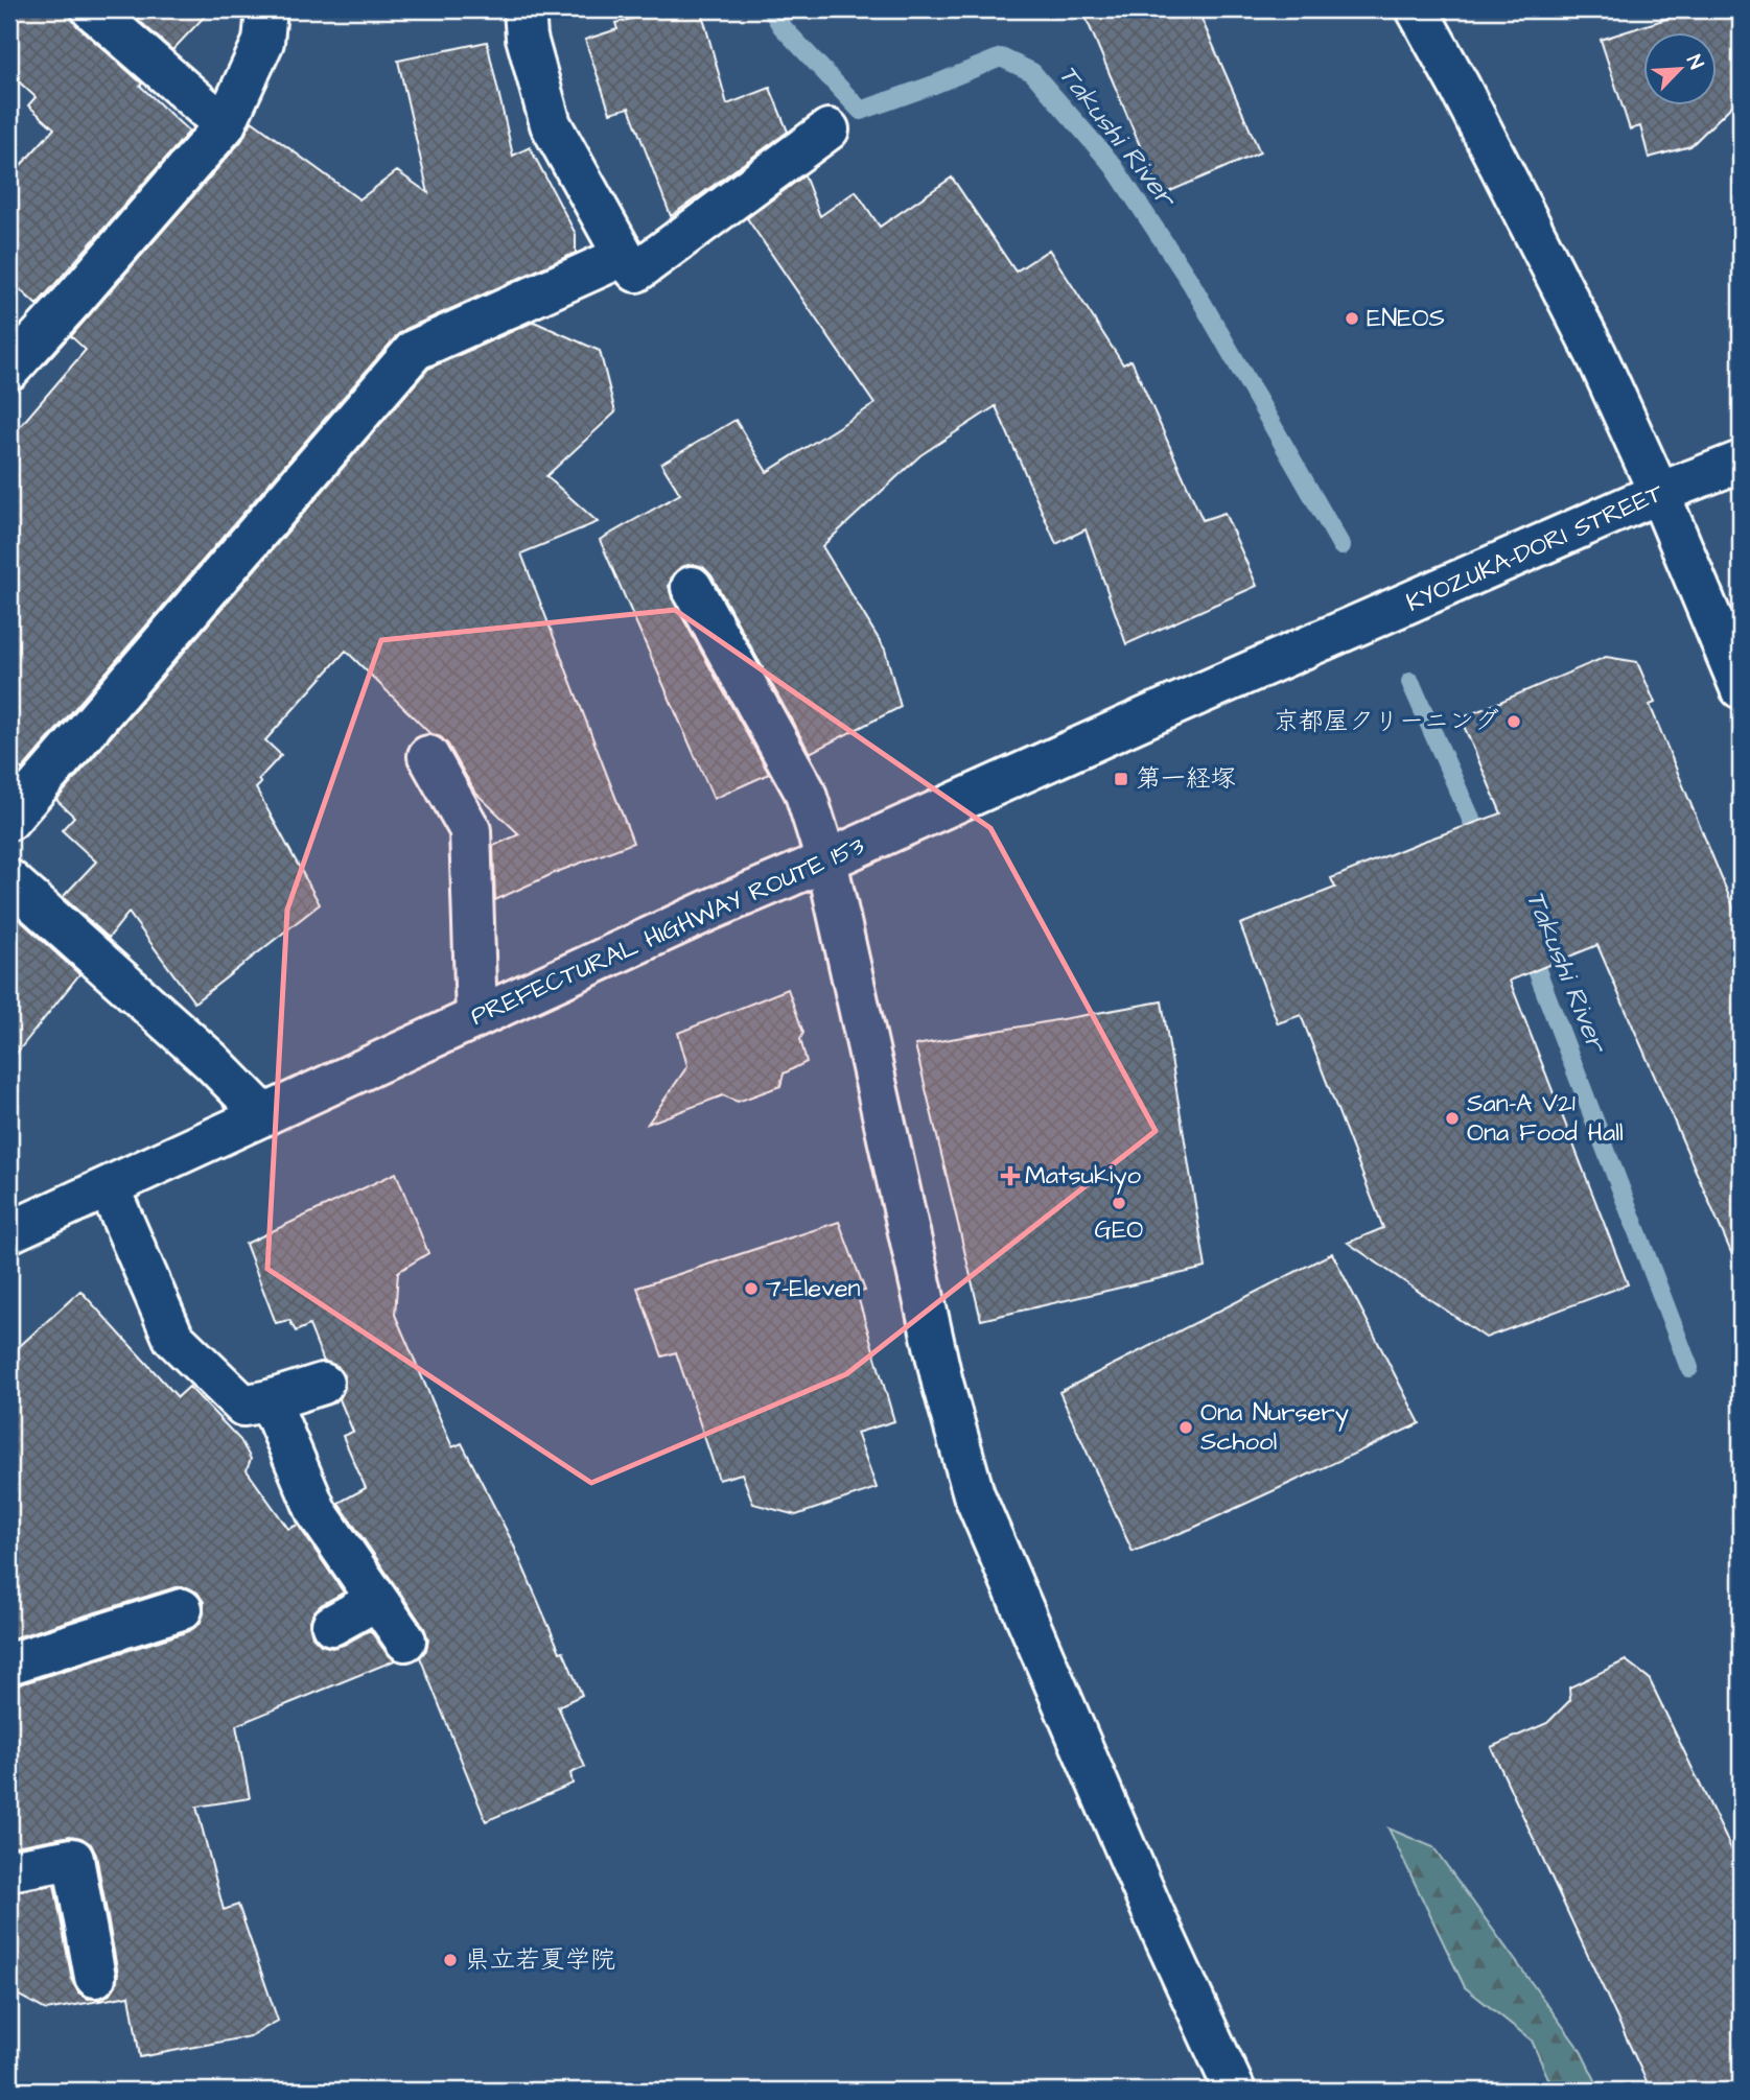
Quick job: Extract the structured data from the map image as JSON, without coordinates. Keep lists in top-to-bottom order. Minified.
{"streets":{"street":["KYOZUKA-DORI STREET","PREFECTURAL HIGHWAY ROUTE 153"]},"crossings":[["KYOZUKA-DORI STREET","PREFECTURAL HIGHWAY ROUTE 153"]],"water":["Takushi River"],"places":{"other":["ENEOS","京都屋クリーニング","San-A V21 Ona Food Hall","GEO","7-Eleven","Ona Nursery School","県立若夏学院"],"transit":["第一経塚"],"health":["Matsukiyo"]},"north":"top right"}
